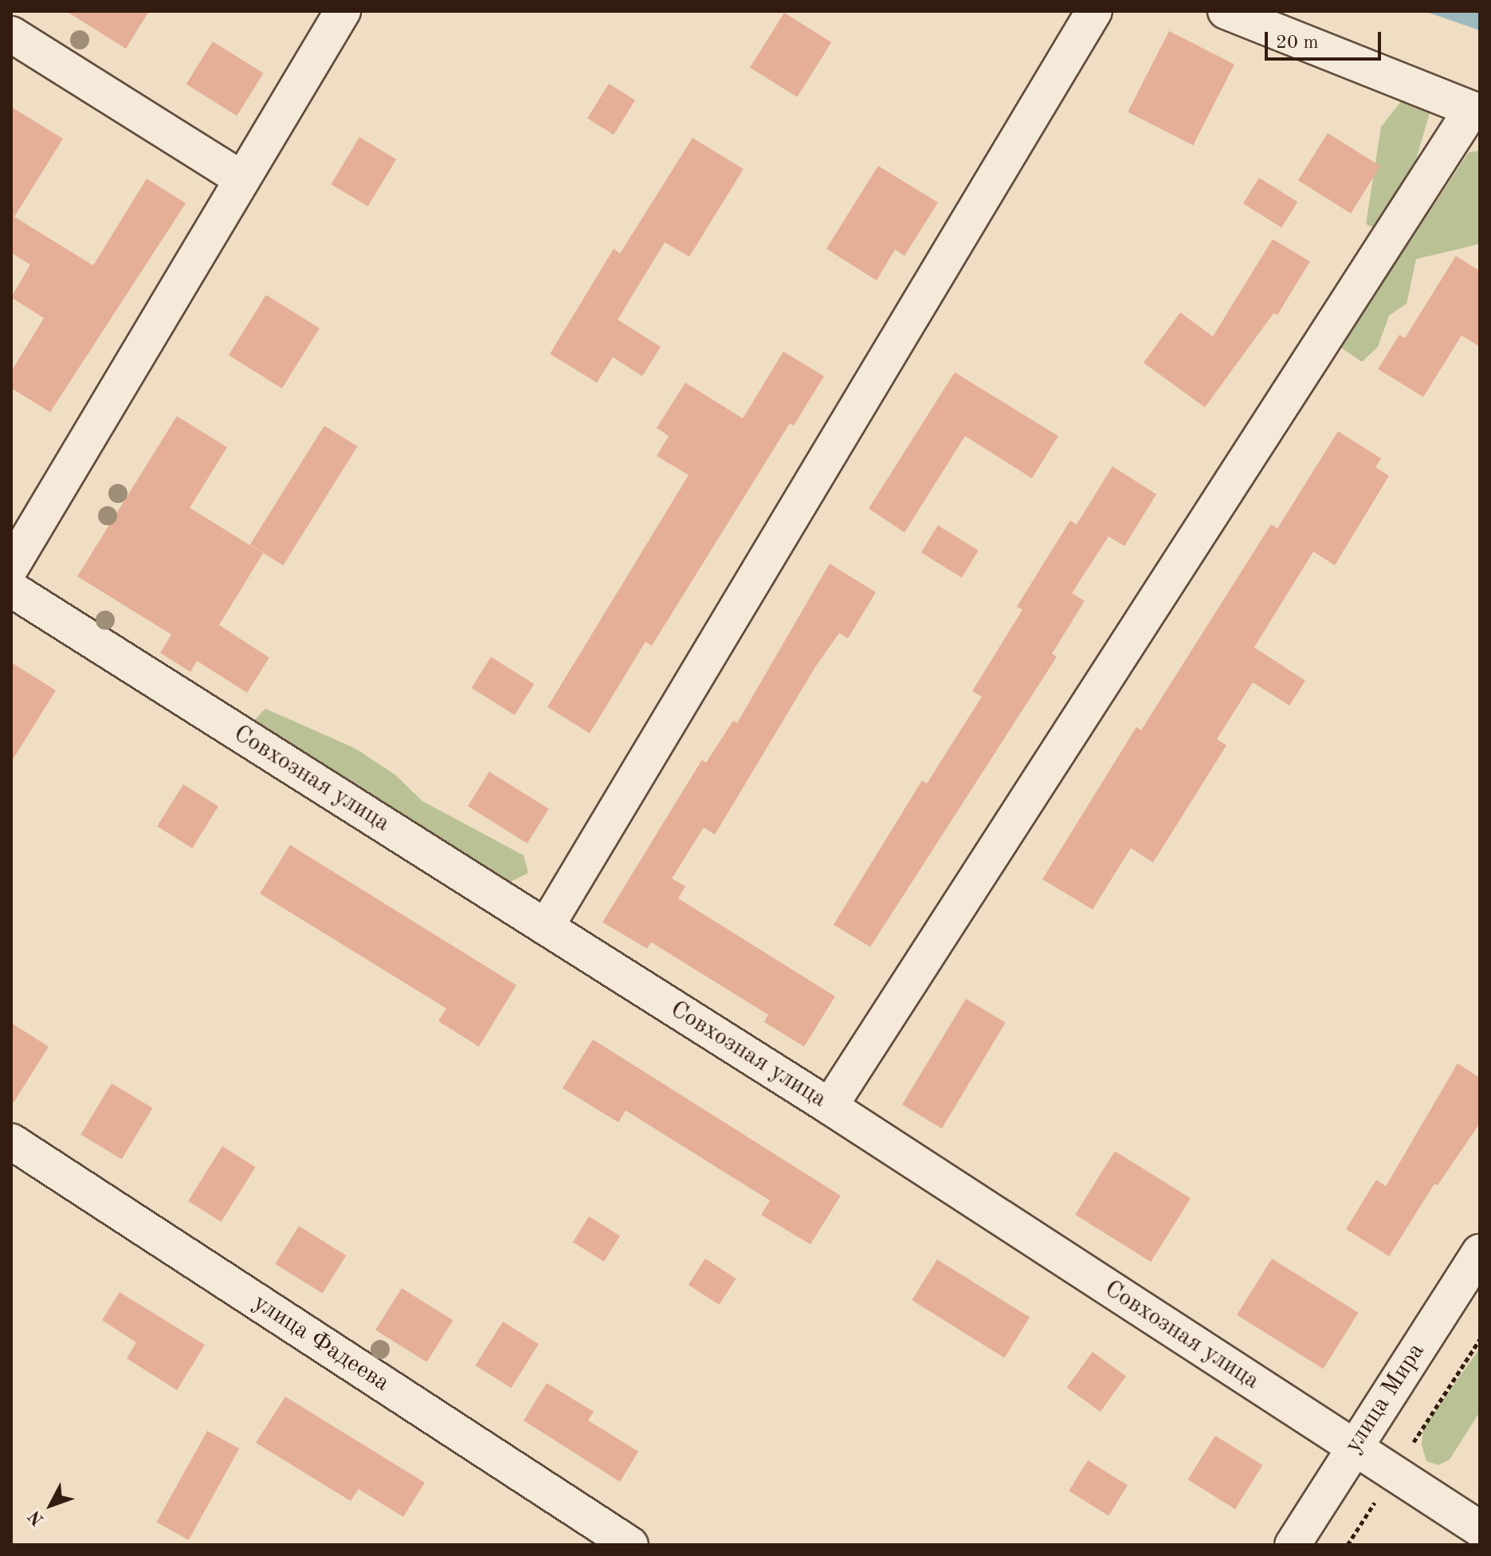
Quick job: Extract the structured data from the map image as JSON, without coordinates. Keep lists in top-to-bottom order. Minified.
{"streets":{"street":["Совхозная улица","улица Фадеева","улица Мира"]},"crossings":[["Совхозная улица","улица Мира"]],"scale_bar":"20 m","north":"bottom left"}
